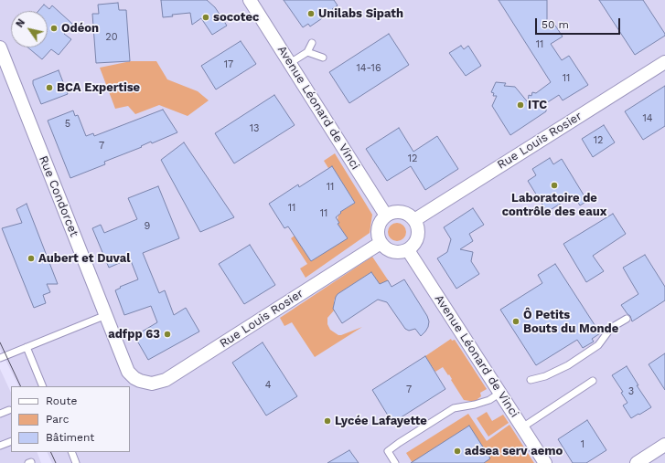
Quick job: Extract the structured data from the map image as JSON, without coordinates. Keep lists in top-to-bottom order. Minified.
{"streets":{"street":["Avenue Léonard de Vinci","Rue Louis Rosier","Rue Condorcet"]},"crossings":[["Avenue Léonard de Vinci","Rue Louis Rosier"],["Rue Louis Rosier","Rue Condorcet"]],"places":["Unilabs Sipath","socotec","Odéon","BCA Expertise","ITC","Laboratoire de contrôle des eaux","Aubert et Duval","Ô Petits Bouts du Monde","adfpp 63","Lycée Lafayette","adsea serv aemo"],"house_numbers":["20","11","17","14-16","11","14","5","13","12","7","12","11","11","11","9","4","7","3","1"],"legend":["Route","Parc","Bâtiment"],"scale_bar":"50 m","north":"top left"}
